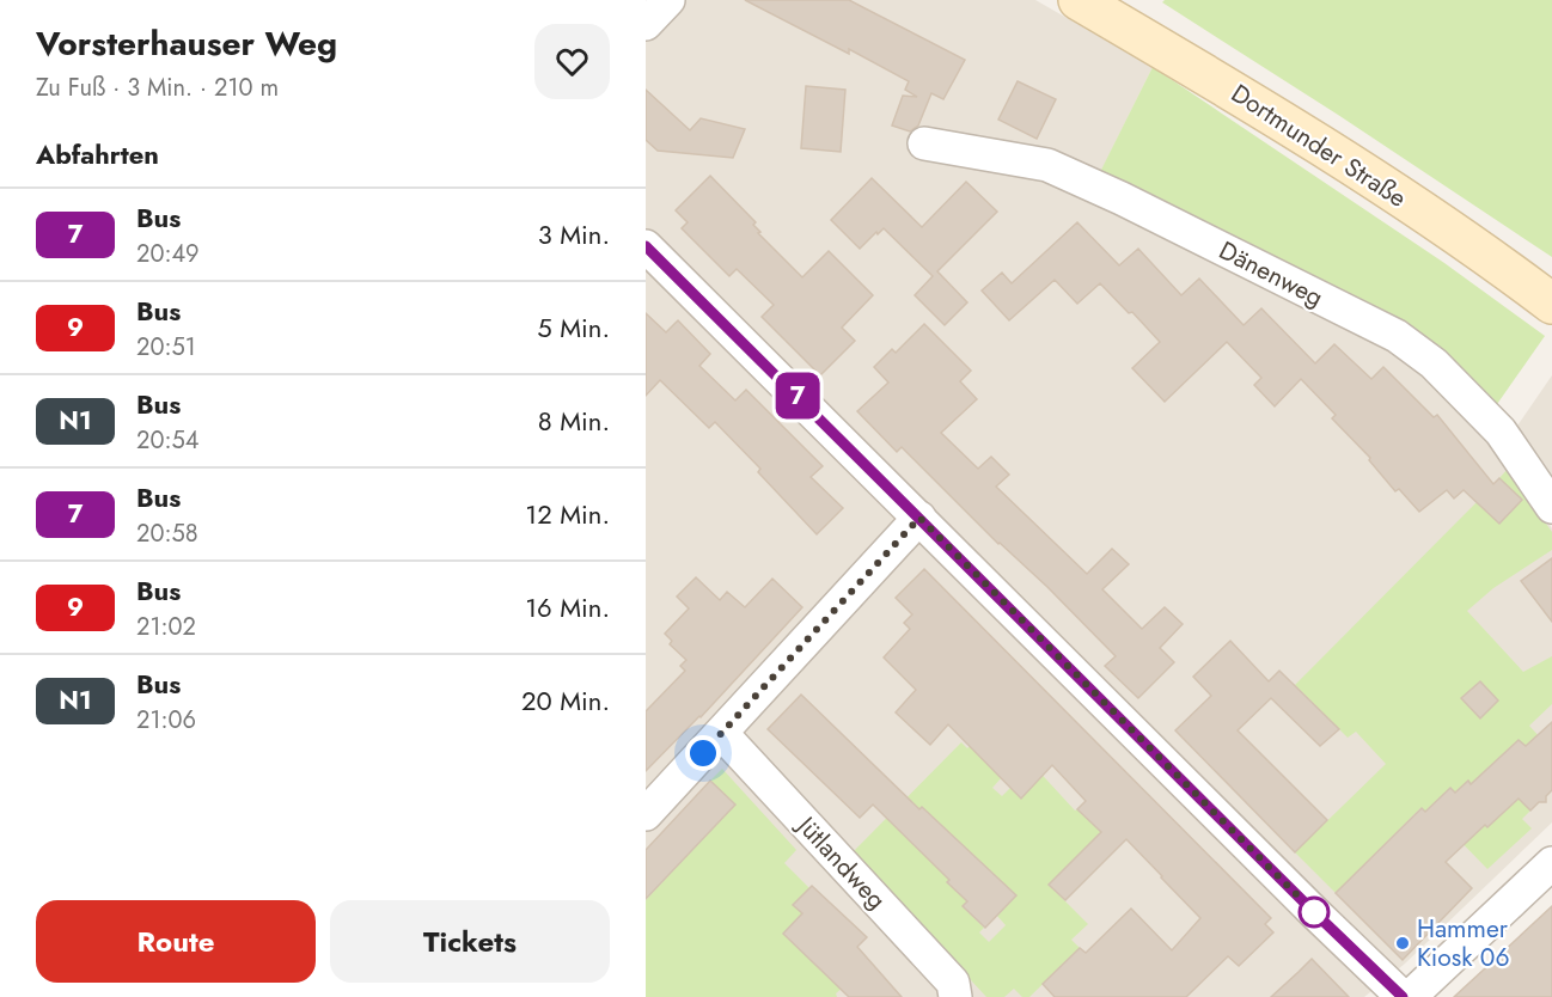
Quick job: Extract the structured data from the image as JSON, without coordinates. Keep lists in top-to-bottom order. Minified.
{"streets":{"main road":["Dortmunder Straße"],"street":["Dänenweg","Jütlandweg"]},"places":["Hammer Kiosk 06"],"lines":["bus line 7"],"page":{"heading":[["Vorsterhauser Weg","Zu Fuß · 3 Min. · 210 m"],"Abfahrten"],"on_map":"7","list":[{"mark":"7","name":"Bus","note":"20:49","value":"3 Min."},{"mark":"9","name":"Bus","note":"20:51","value":"5 Min."},{"mark":"N1","name":"Bus","note":"20:54","value":"8 Min."},{"mark":"7","name":"Bus","note":"20:58","value":"12 Min."},{"mark":"9","name":"Bus","note":"21:02","value":"16 Min."},{"mark":"N1","name":"Bus","note":"21:06","value":"20 Min."}],"buttons":["Route","Tickets"]}}
